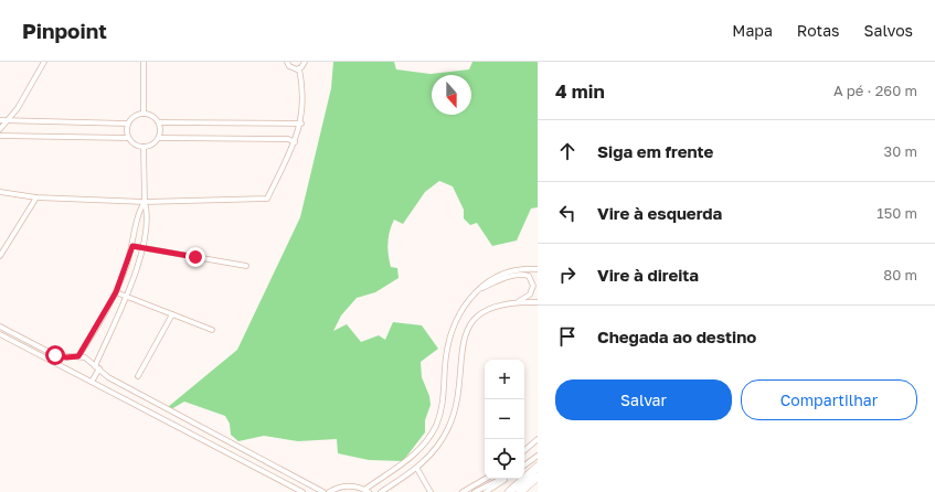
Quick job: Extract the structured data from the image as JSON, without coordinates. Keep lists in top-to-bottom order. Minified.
{"north":"bottom","page":{"header":"Pinpoint","nav":["Mapa","Rotas","Salvos"],"heading":["4 min","A pé · 260 m"],"list":[["Siga em frente","30 m"],["Vire à esquerda","150 m"],["Vire à direita","80 m"],"Chegada ao destino"],"map_buttons":["+","−"],"buttons":["Salvar","Compartilhar"]}}
